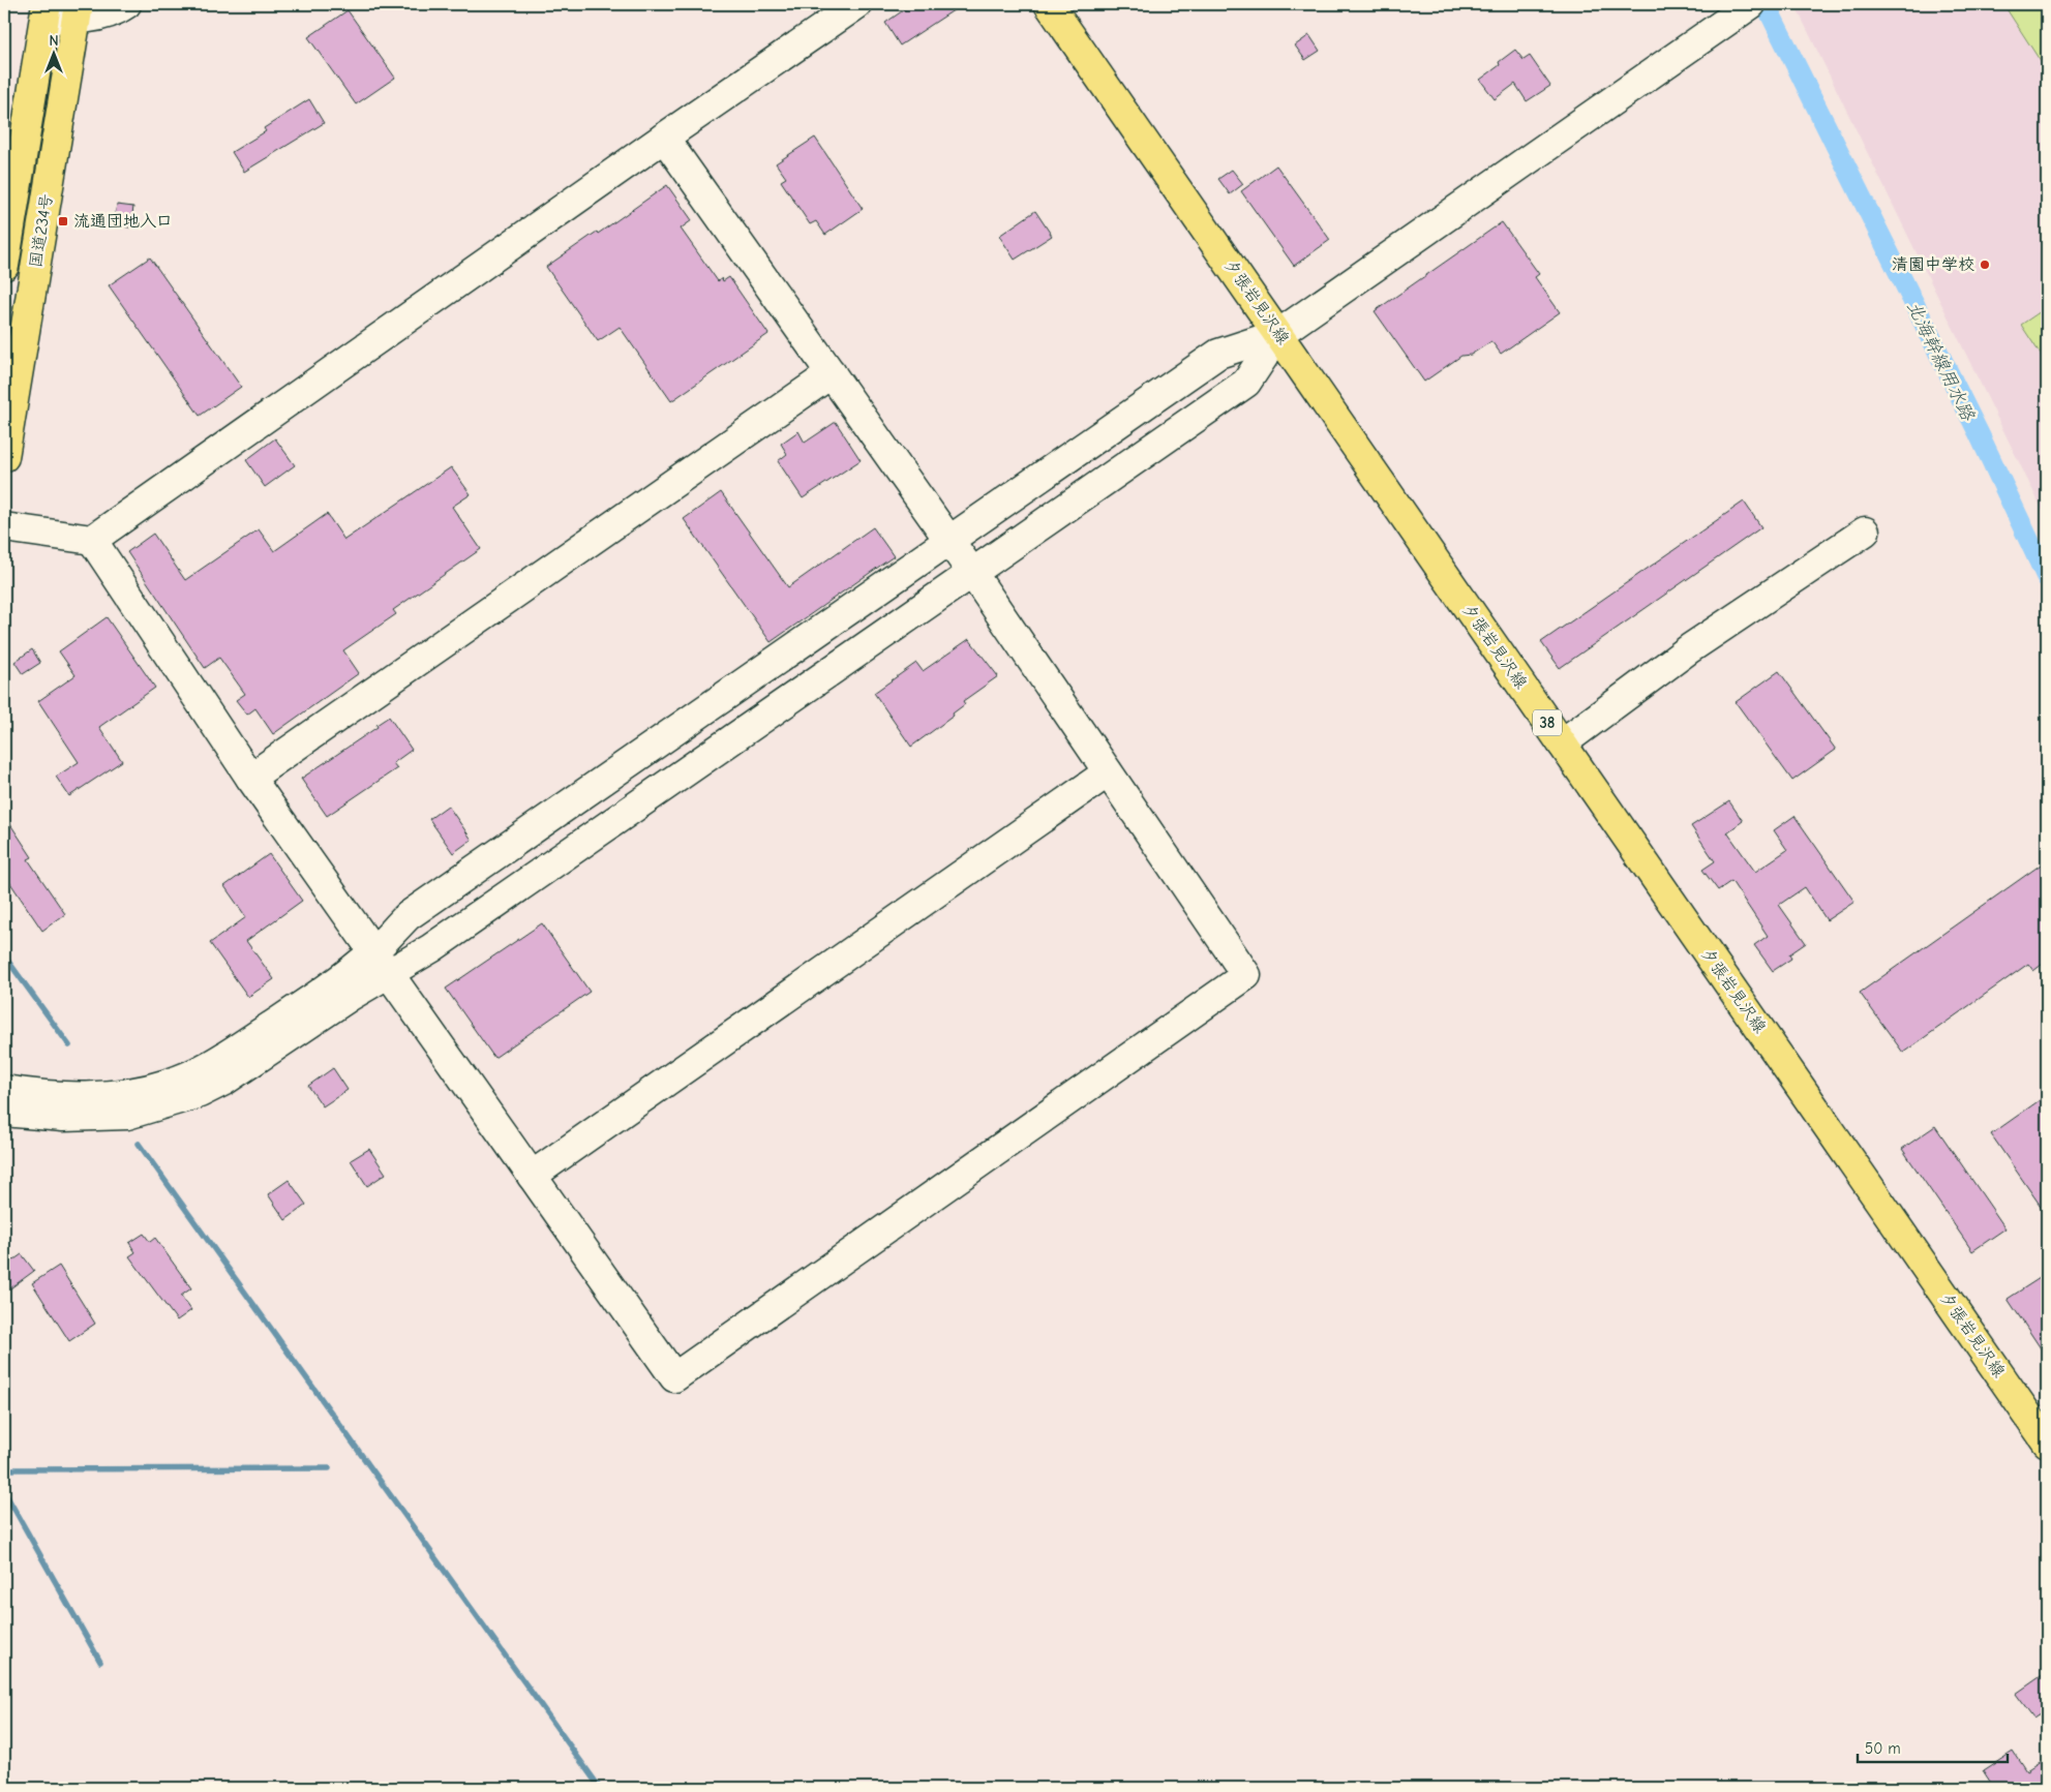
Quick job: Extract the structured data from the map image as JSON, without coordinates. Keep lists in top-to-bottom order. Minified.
{"streets":{"main road":["国道234号","夕張岩見沢線","38"]},"water":["北海幹線用水路"],"places":{"transit":["流通団地入口"],"other":["清園中学校"]},"scale_bar":"50 m","north":"top"}
